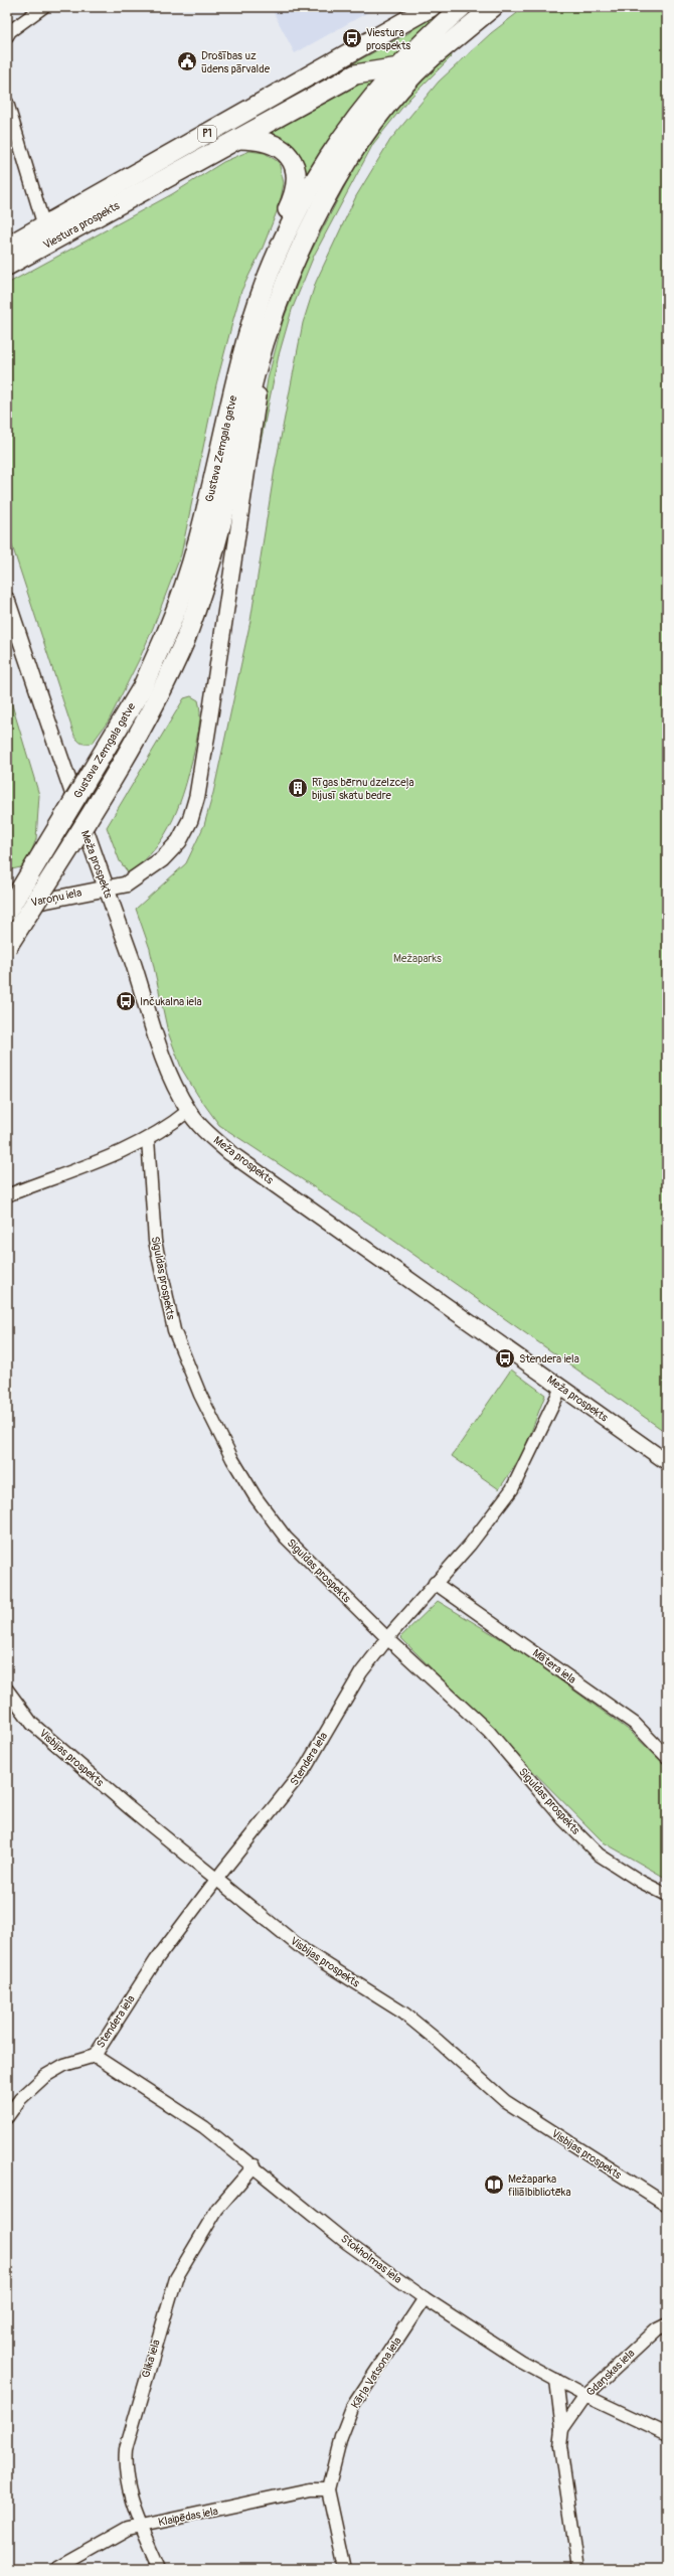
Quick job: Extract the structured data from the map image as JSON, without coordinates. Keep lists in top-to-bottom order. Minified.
{"streets":{"main road":["P1","Viestura prospekts","Gustava Zemgala gatve"],"street":["Meža prospekts","Varoņu iela","Siguldas prospekts","Mātera iela","Visbijas prospekts","Stendera iela","Stokholmas iela","Glika iela","Kārļa Vatsona iela","Gdaņskas iela","Klaipēdas iela"]},"crossings":[["Viestura prospekts","Gustava Zemgala gatve"],["Gustava Zemgala gatve","Varoņu iela"],["Meža prospekts","Varoņu iela"],["Meža prospekts","Stendera iela"],["Siguldas prospekts","Stendera iela"],["Mātera iela","Stendera iela"],["Visbijas prospekts","Stendera iela"],["Stendera iela","Stokholmas iela"],["Stokholmas iela","Glika iela"],["Stokholmas iela","Kārļa Vatsona iela"],["Stokholmas iela","Gdaņskas iela"],["Glika iela","Klaipēdas iela"],["Kārļa Vatsona iela","Klaipēdas iela"]],"parks":["Mežaparks"],"places":{"bus stop":["Viestura prospekts","Inčukalna iela","Stendera iela"],"public building":["Drošības uz ūdens pārvalde"],"building":["Rīgas bērnu dzelzceļa bijusī skatu bedre"],"library":["Mežaparka filiālbibliotēka"]}}
